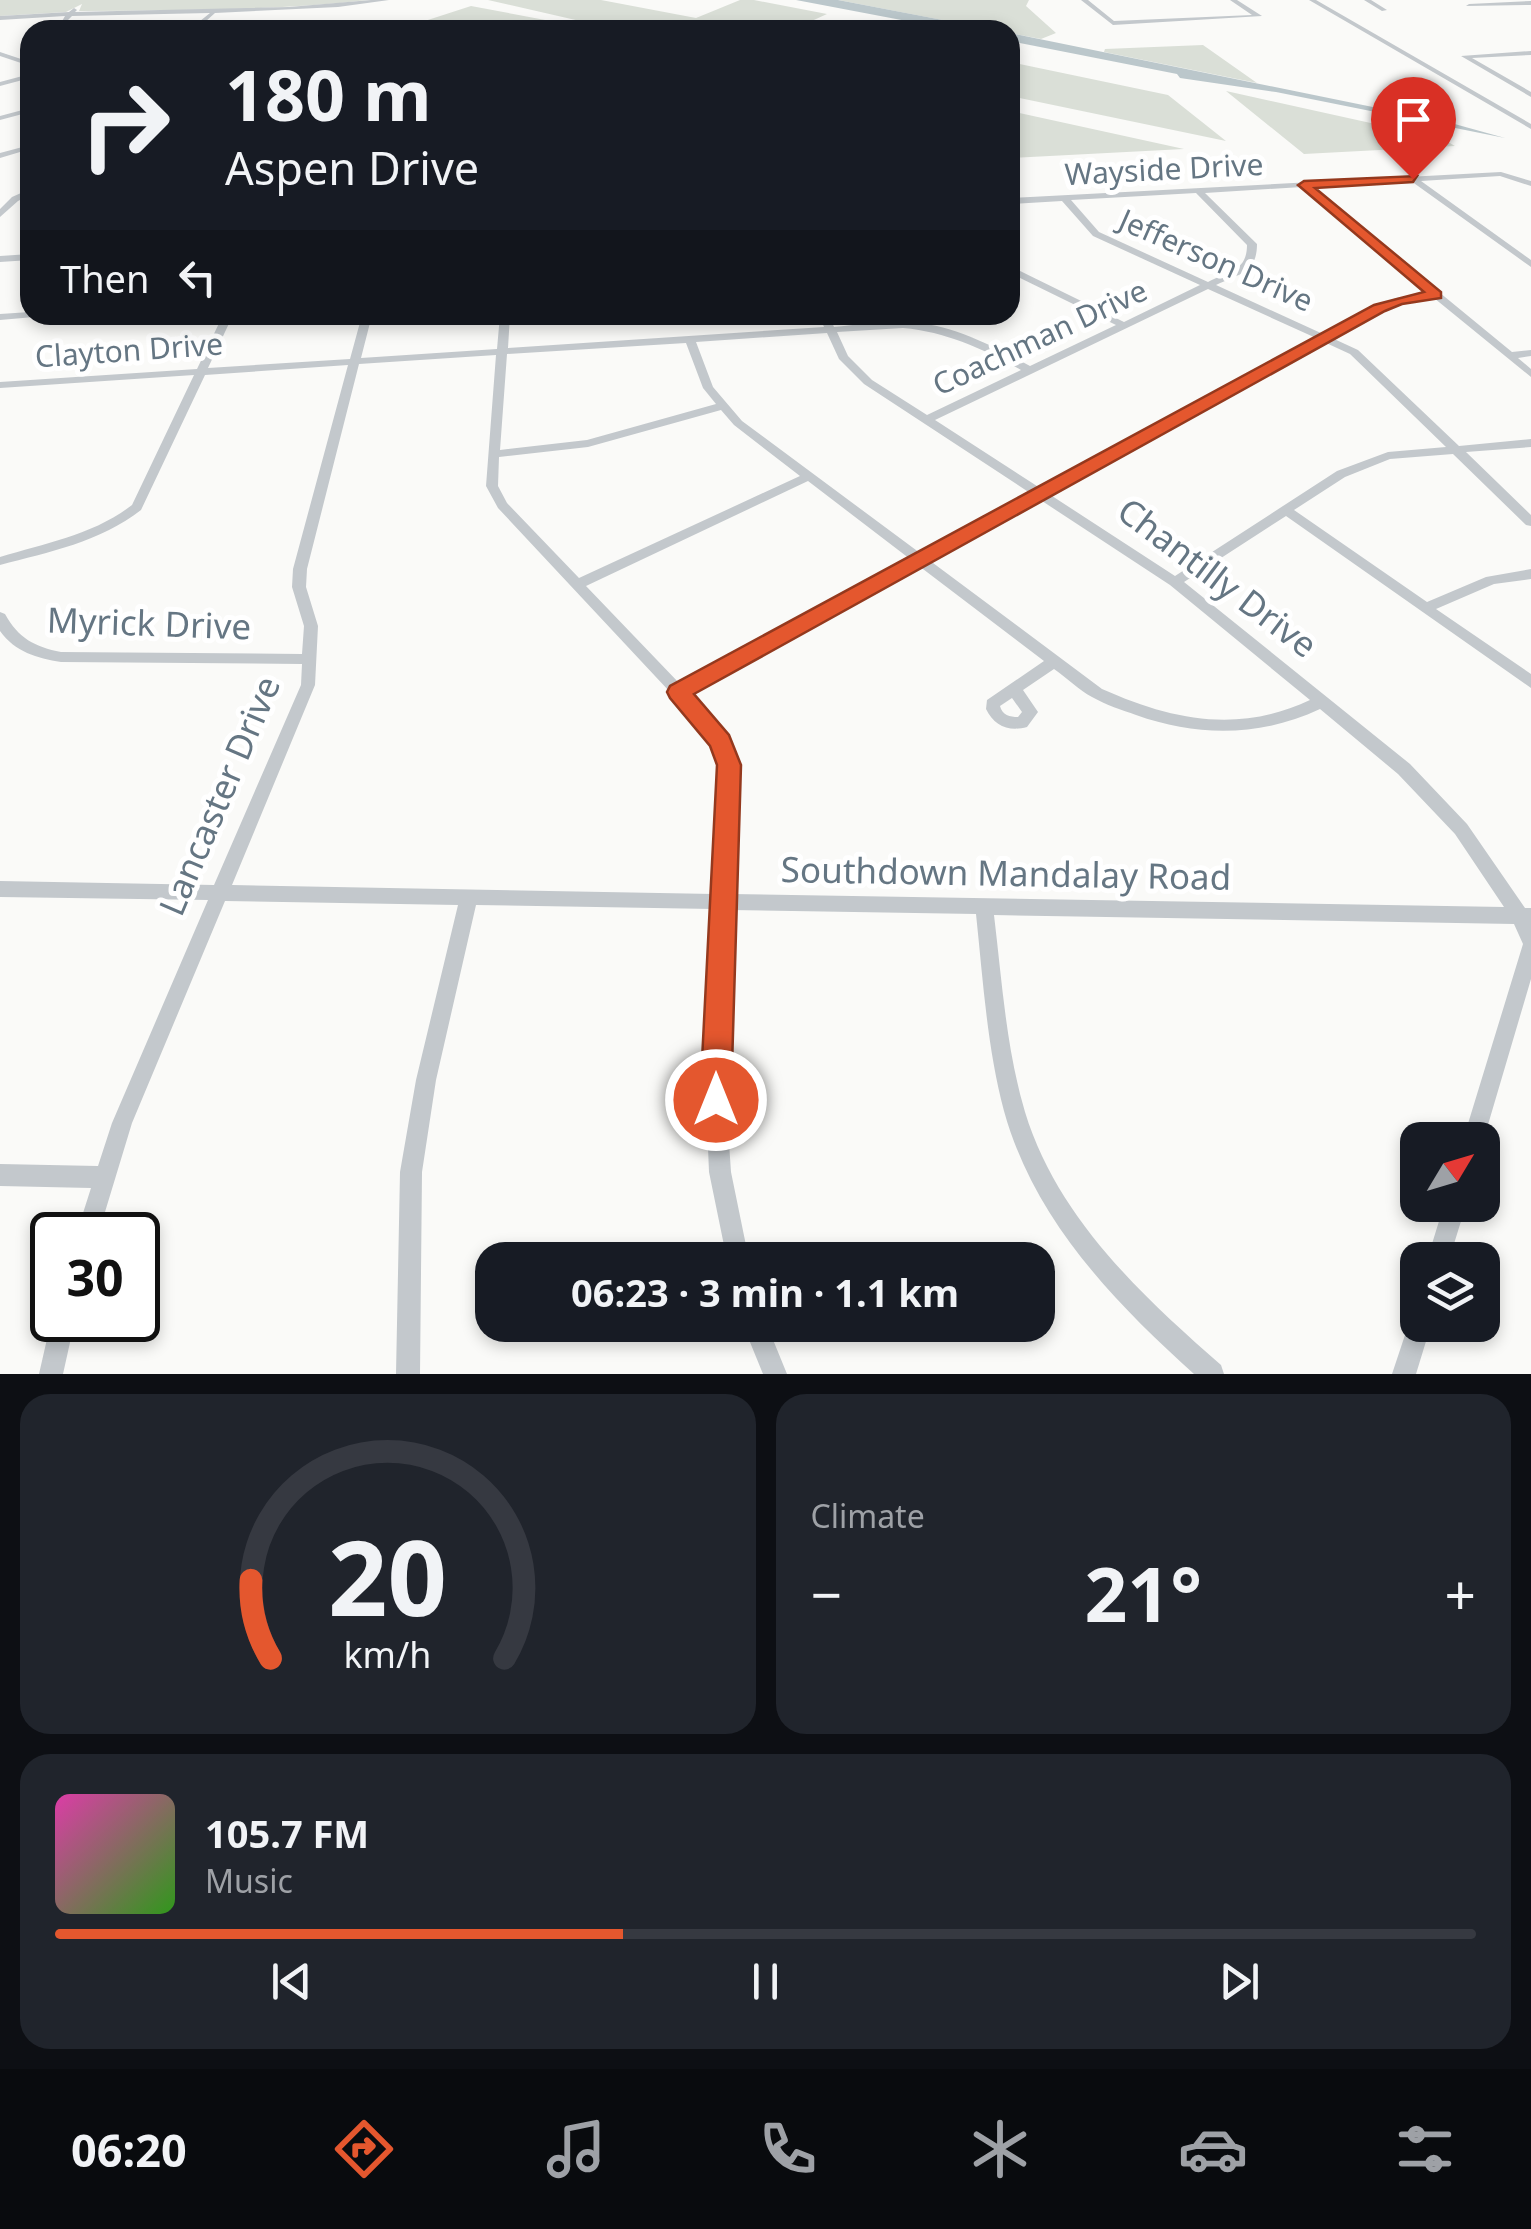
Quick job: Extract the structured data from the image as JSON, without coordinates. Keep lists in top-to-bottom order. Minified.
{"streets":{"street":["Wayside Drive","Jefferson Drive","Coachman Drive","Clayton Drive","Chantilly Drive","Myrick Drive","Lancaster Drive","Southdown Mandalay Road"]},"crossings":[["Wayside Drive","Jefferson Drive"],["Wayside Drive","Coachman Drive"],["Jefferson Drive","Coachman Drive"],["Coachman Drive","Clayton Drive"],["Coachman Drive","Chantilly Drive"],["Clayton Drive","Lancaster Drive"],["Chantilly Drive","Southdown Mandalay Road"],["Myrick Drive","Lancaster Drive"],["Lancaster Drive","Southdown Mandalay Road"]],"north":"top right","page":{"turn":["180 m","Aspen Drive"],"then":"Then","limit":"30","trip":"06:23 · 3 min · 1.1 km","tile":"Climate","heat":["−","21°","+"],"song":["105.7 FM","Music"],"tabs":"06:20","gauge":["20","km/h"]}}
